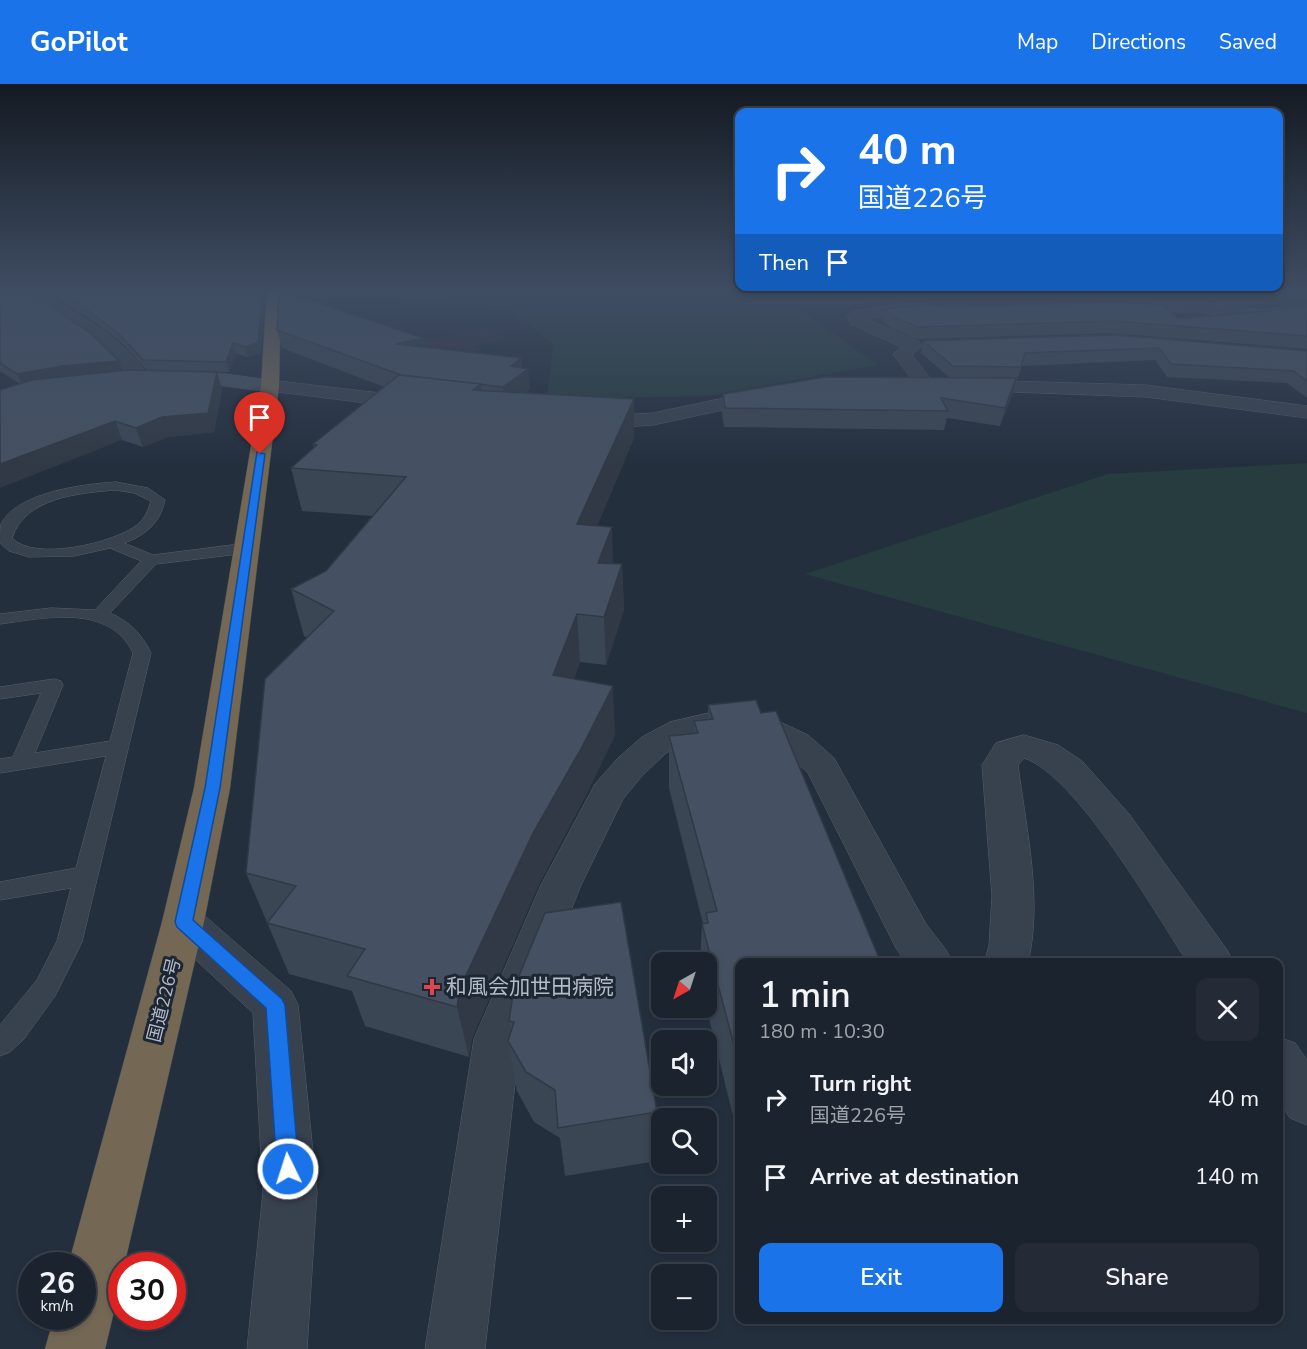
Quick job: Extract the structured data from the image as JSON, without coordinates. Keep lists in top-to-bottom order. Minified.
{"streets":{"highway":["国道226号"]},"places":{"health":["和風会加世田病院"]},"north":"bottom left","page":{"header":"GoPilot","nav":["Map","Directions","Saved"],"turn":["40 m","国道226号"],"then":"Then","map_buttons":["+","−"],"heading":["1 min","180 m · 10:30"],"list":[{"name":"Turn right","note":"国道226号","value":"40 m"},{"name":"Arrive at destination","value":"140 m"}],"buttons":["Exit","Share"],"speed":"26 km/h","limit":"30"}}
